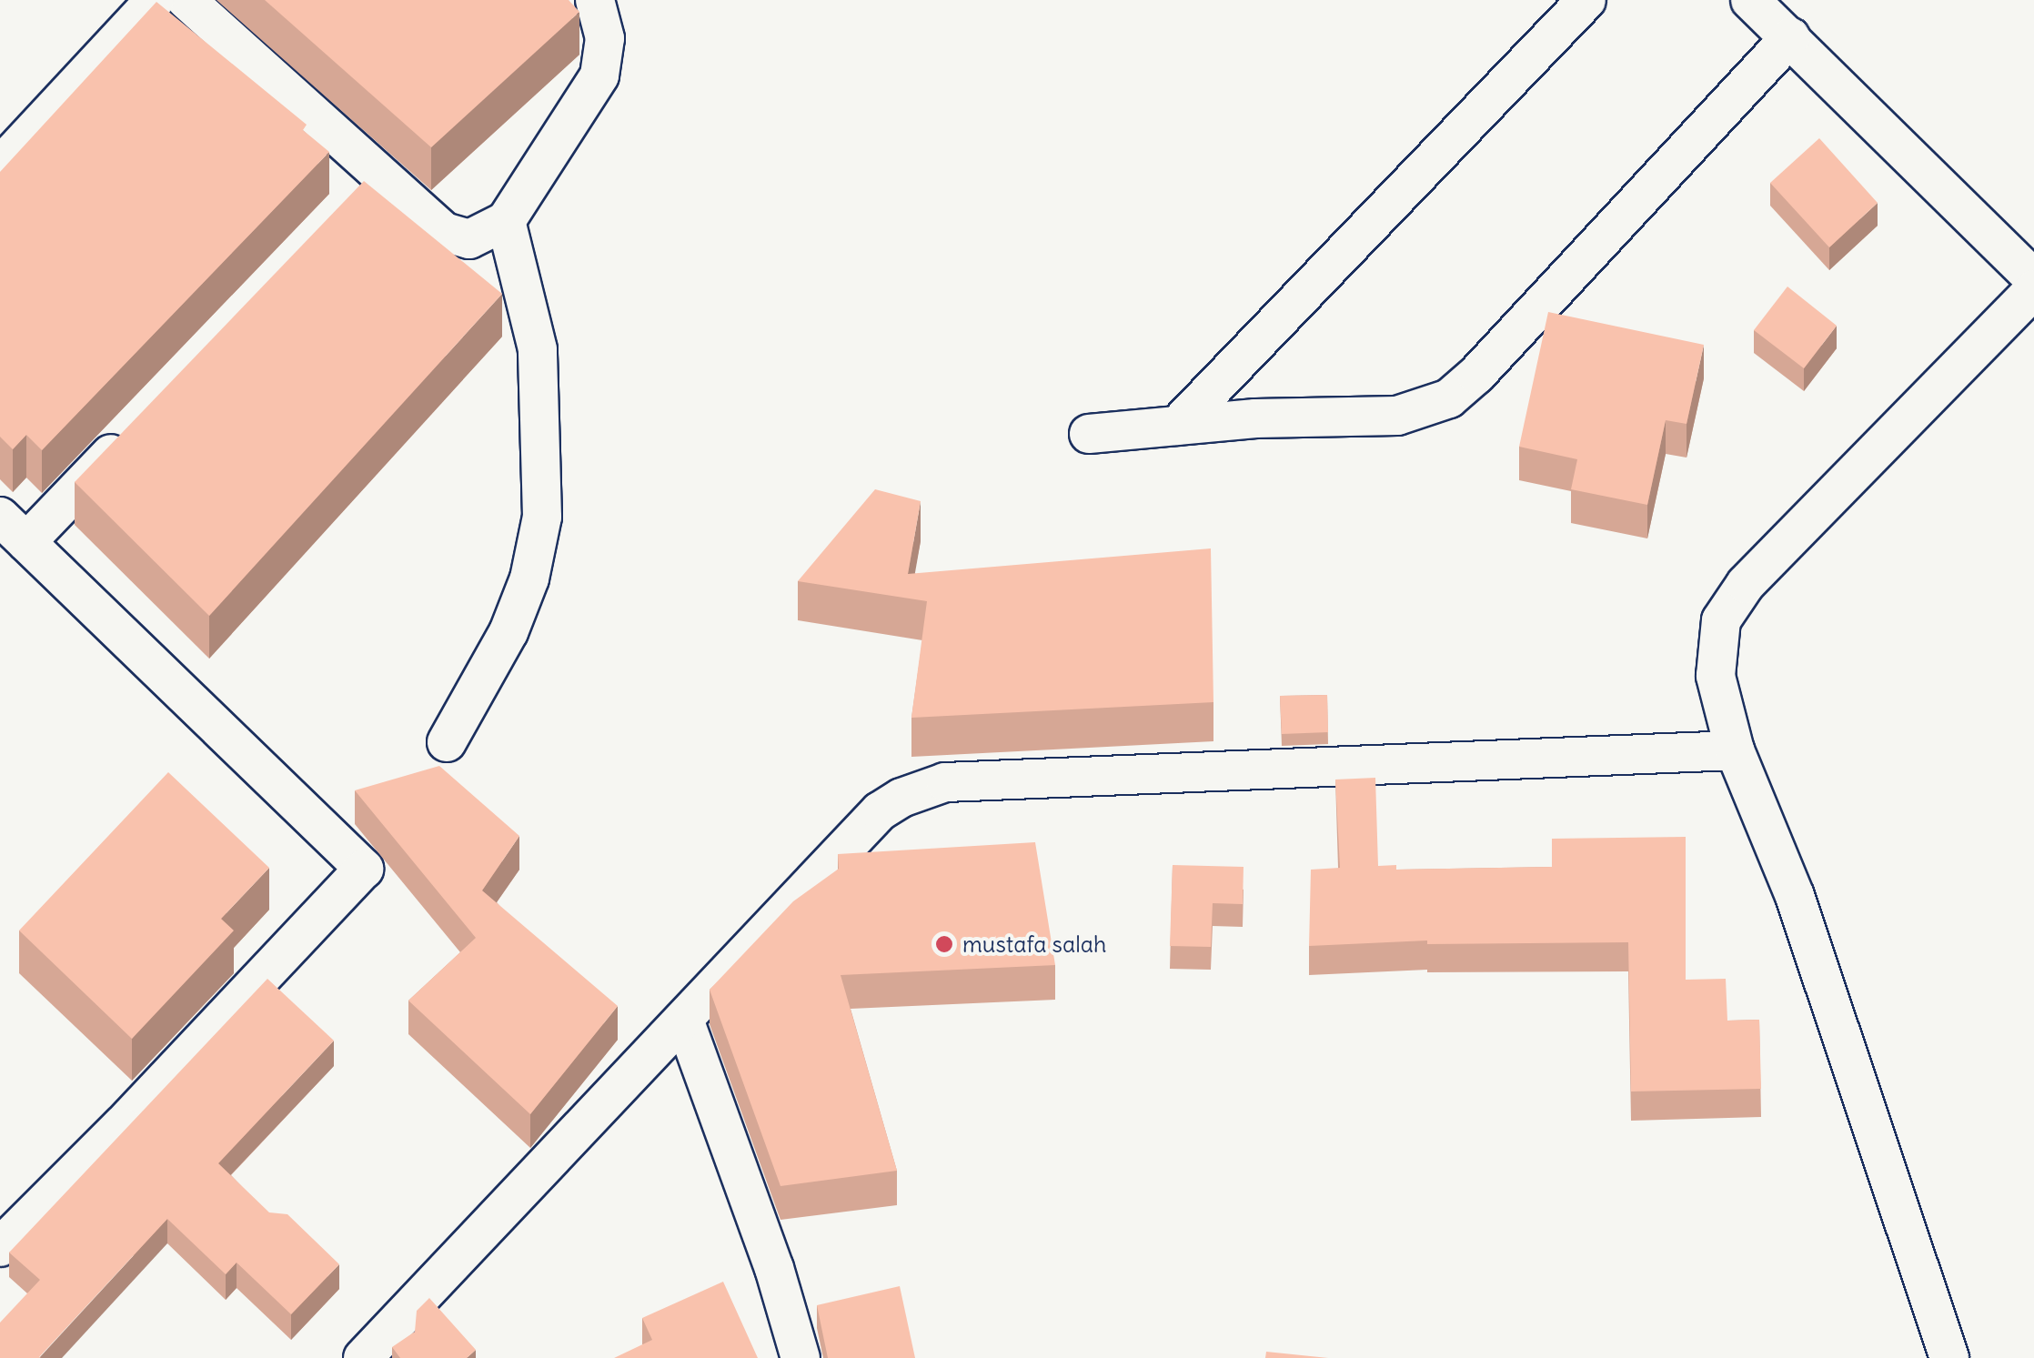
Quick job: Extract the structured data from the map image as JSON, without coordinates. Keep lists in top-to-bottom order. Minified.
{"places":["mustafa salah"]}
